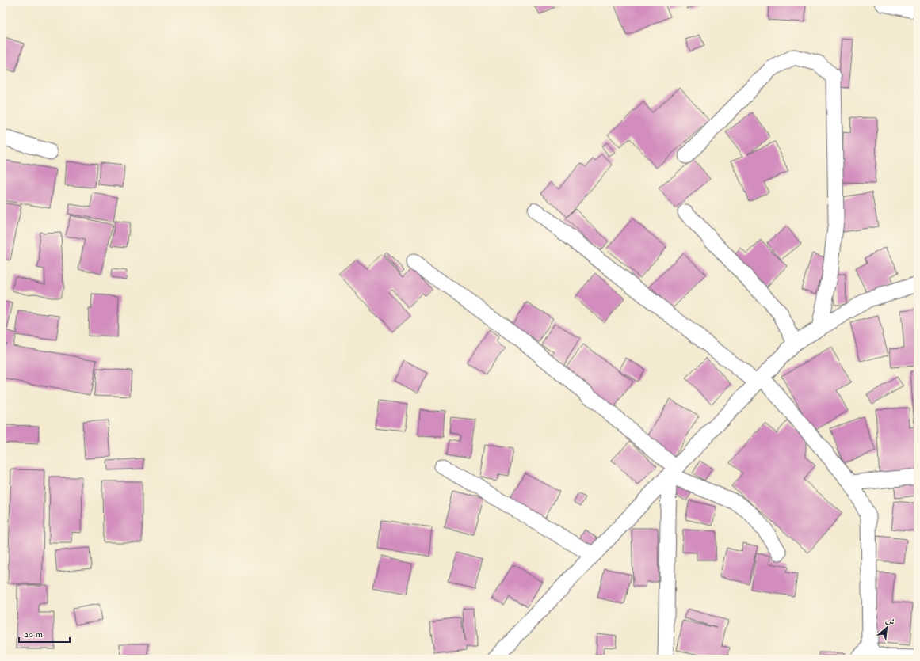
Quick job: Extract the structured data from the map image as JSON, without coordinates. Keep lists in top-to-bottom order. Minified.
{"scale_bar":"20 m","north":"top right"}
